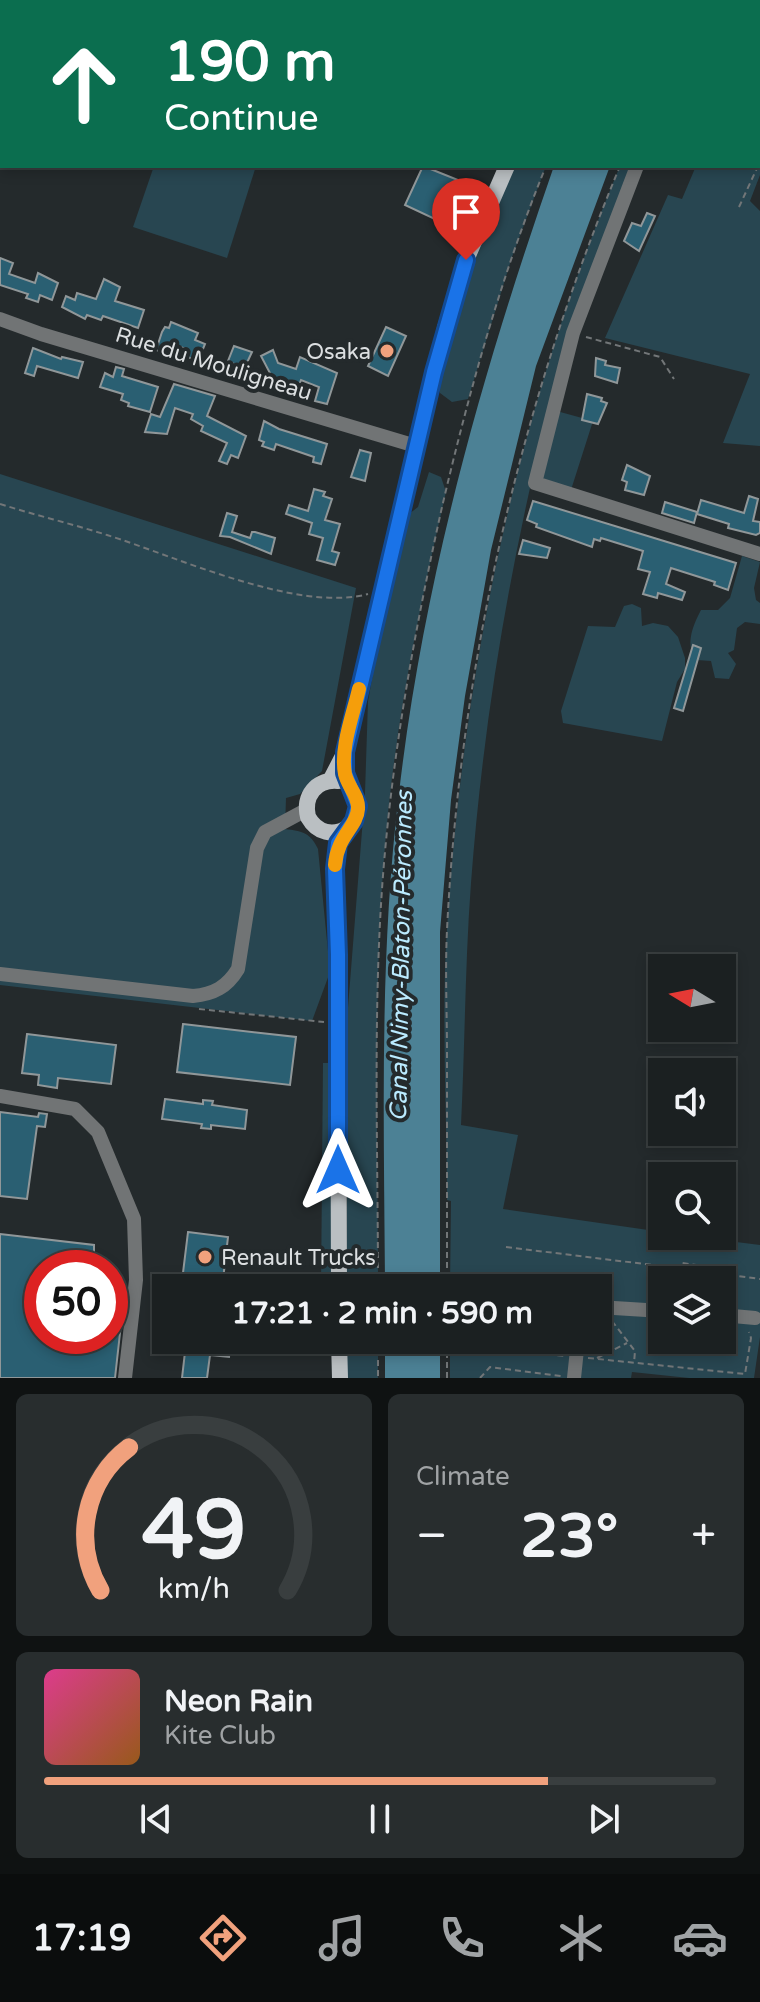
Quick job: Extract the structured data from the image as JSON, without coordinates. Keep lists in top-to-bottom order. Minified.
{"streets":{"street":["Rue du Mouligneau"]},"water":["Canal Nimy-Blaton-Péronnes"],"places":["Osaka","Renault Trucks"],"north":"left","page":{"turn":["190 m","Continue"],"limit":"50","trip":"17:21 · 2 min · 590 m","tile":"Climate","heat":["−","23°","+"],"song":["Neon Rain","Kite Club"],"tabs":"17:19","gauge":["49","km/h"]}}
